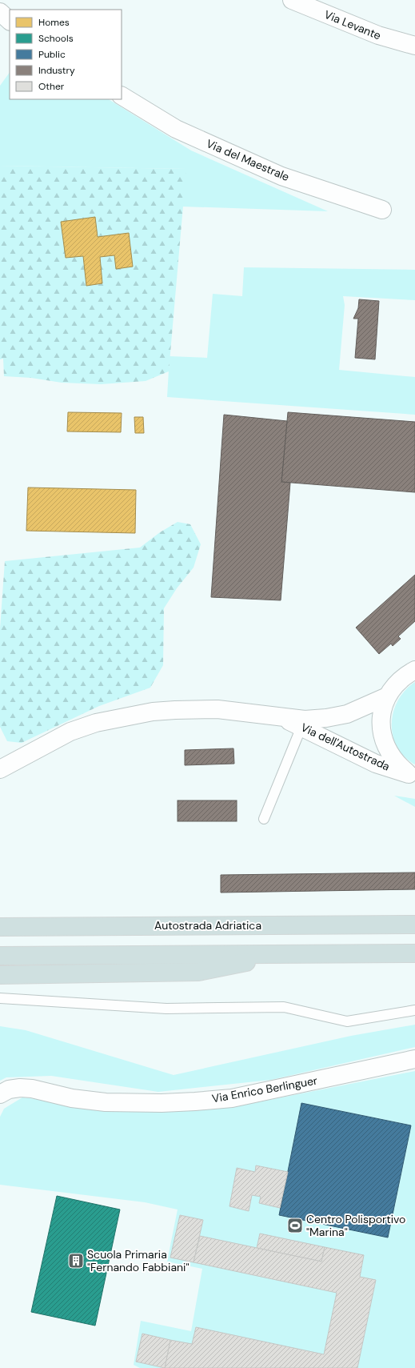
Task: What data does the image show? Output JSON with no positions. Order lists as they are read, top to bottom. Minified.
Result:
{"streets":{"highway":["Autostrada Adriatica"],"street":["Via Levante","Via del Maestrale","Via dell'Autostrada","Via Enrico Berlinguer"]},"places":{"sports":["Centro Polisportivo \"Marina\""],"building":["Scuola Primaria \"Fernando Fabbiani\""]},"legend":["Homes","Schools","Public","Industry","Other"]}
